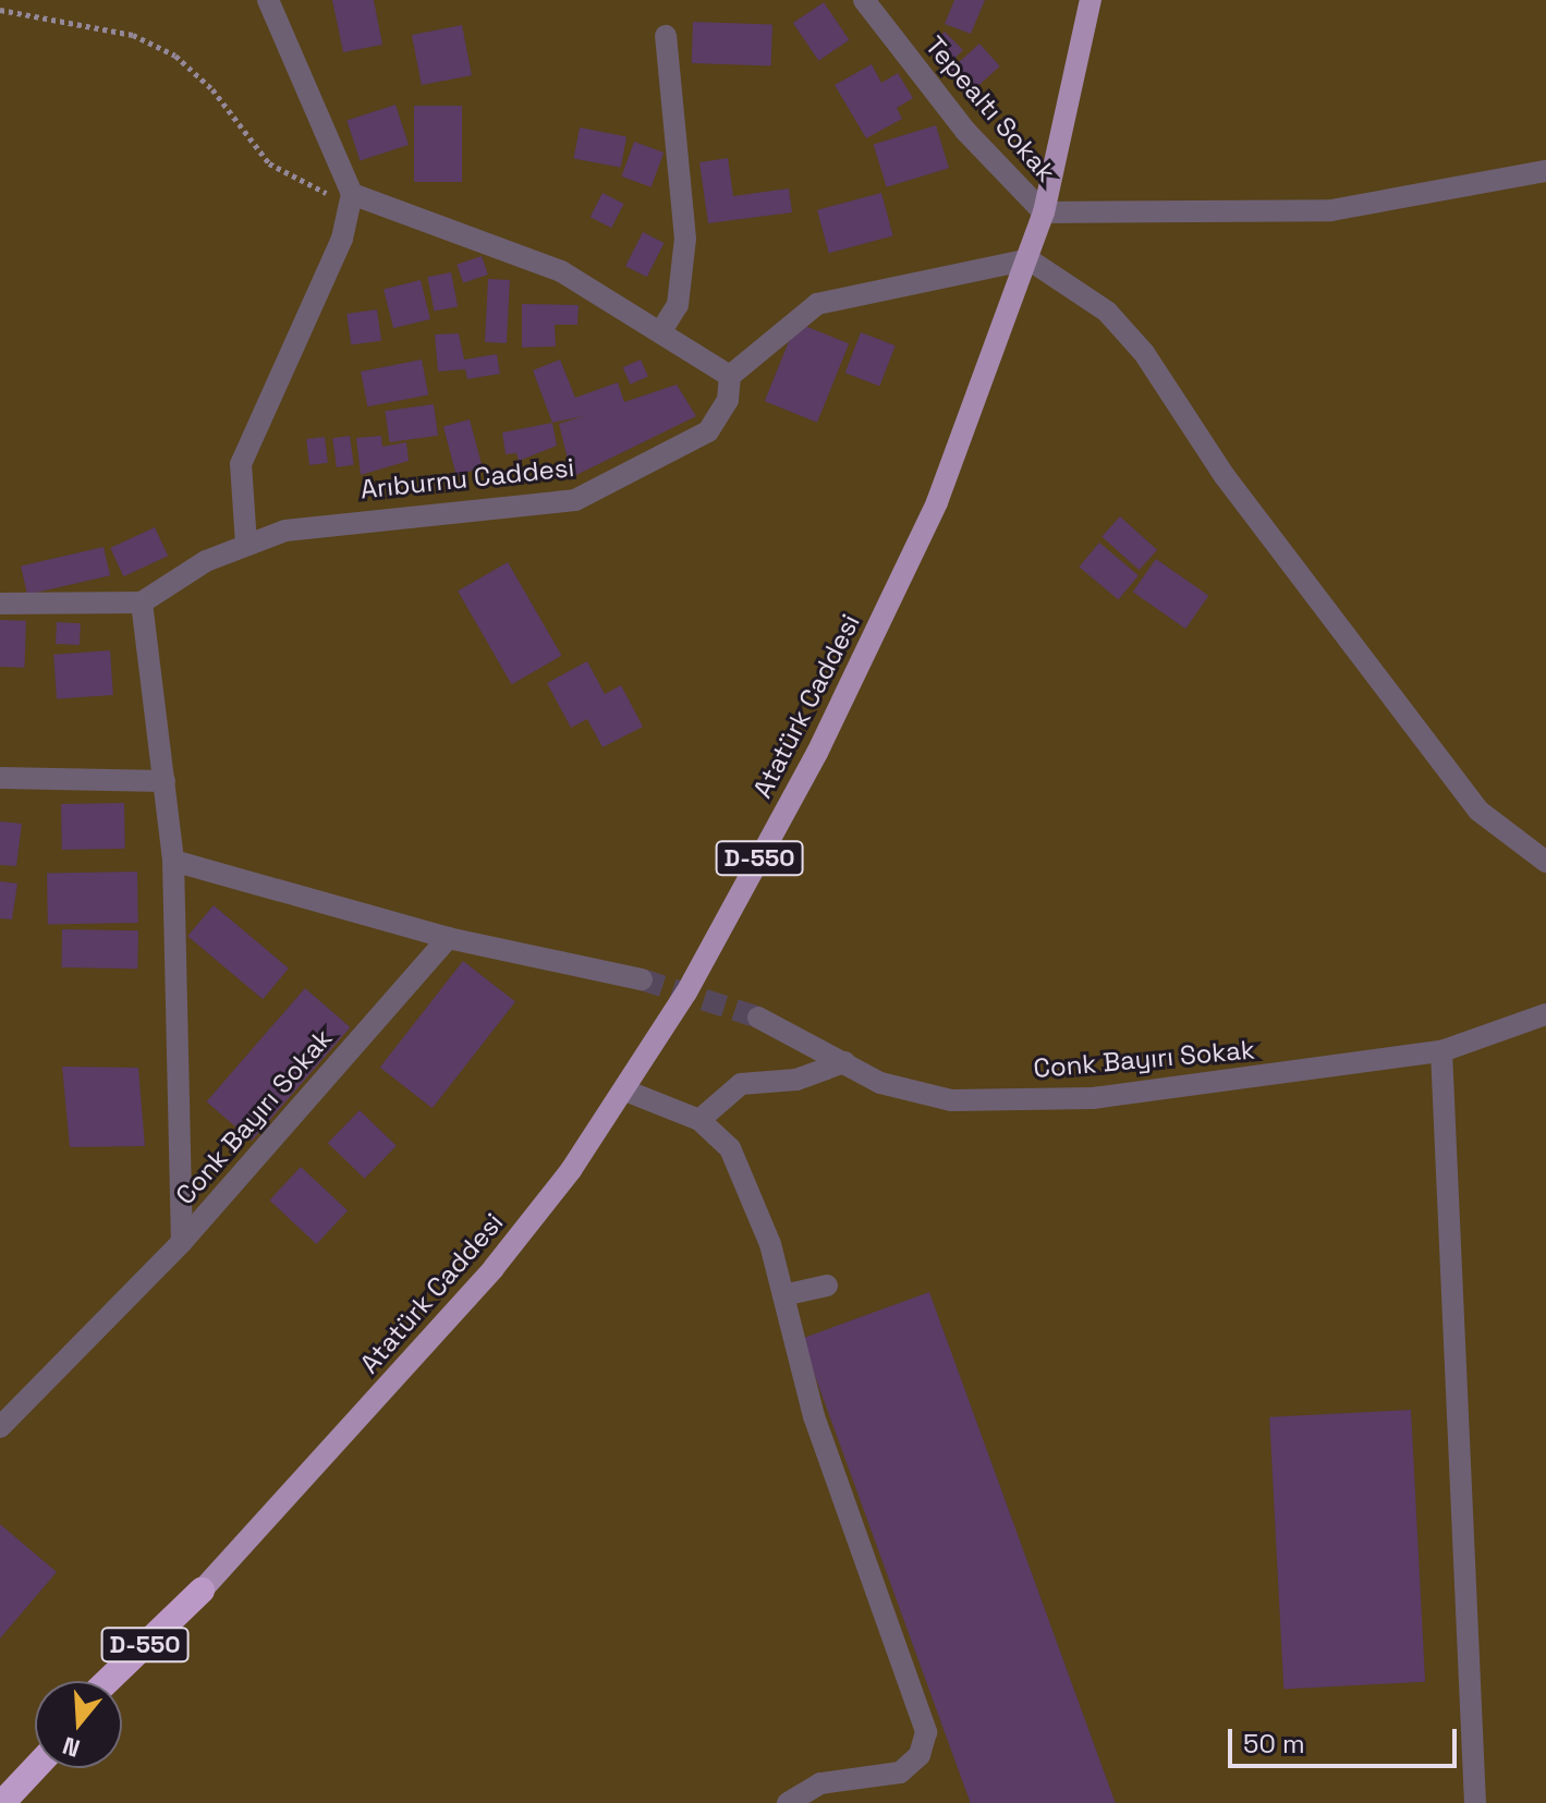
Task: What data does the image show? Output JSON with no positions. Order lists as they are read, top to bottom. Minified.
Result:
{"streets":{"highway":["D-550"],"main road":["Atatürk Caddesi"],"street":["Tepealtı Sokak","Arıburnu Caddesi","Conk Bayırı Sokak"]},"crossings":[["Tepealtı Sokak","Atatürk Caddesi"],["Arıburnu Caddesi","Conk Bayırı Sokak"],["Atatürk Caddesi","D-550"]],"scale_bar":"50 m","north":"bottom"}
